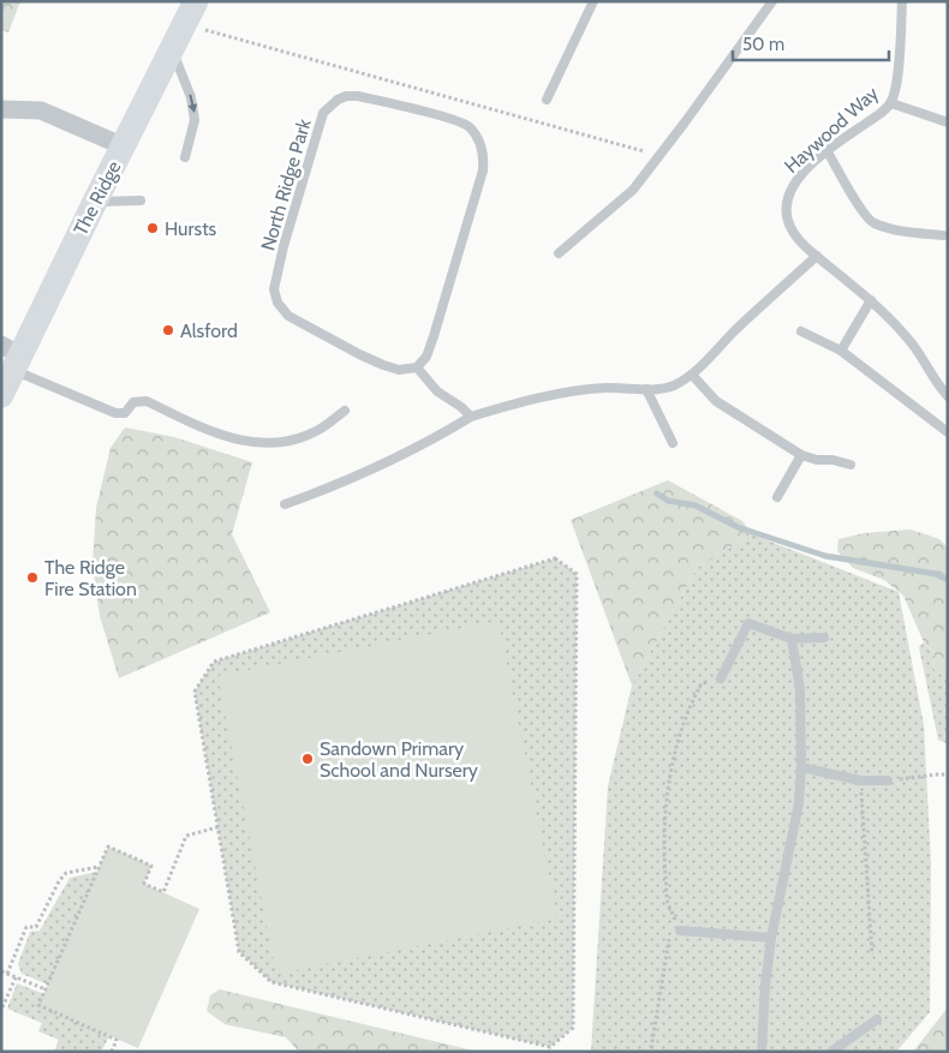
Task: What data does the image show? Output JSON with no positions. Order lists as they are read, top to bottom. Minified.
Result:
{"streets":{"main road":["The Ridge"],"lane":["Haywood Way","North Ridge Park"]},"places":["Hursts","Alsford","The Ridge Fire Station","Sandown Primary School and Nursery"],"scale_bar":"50 m"}
